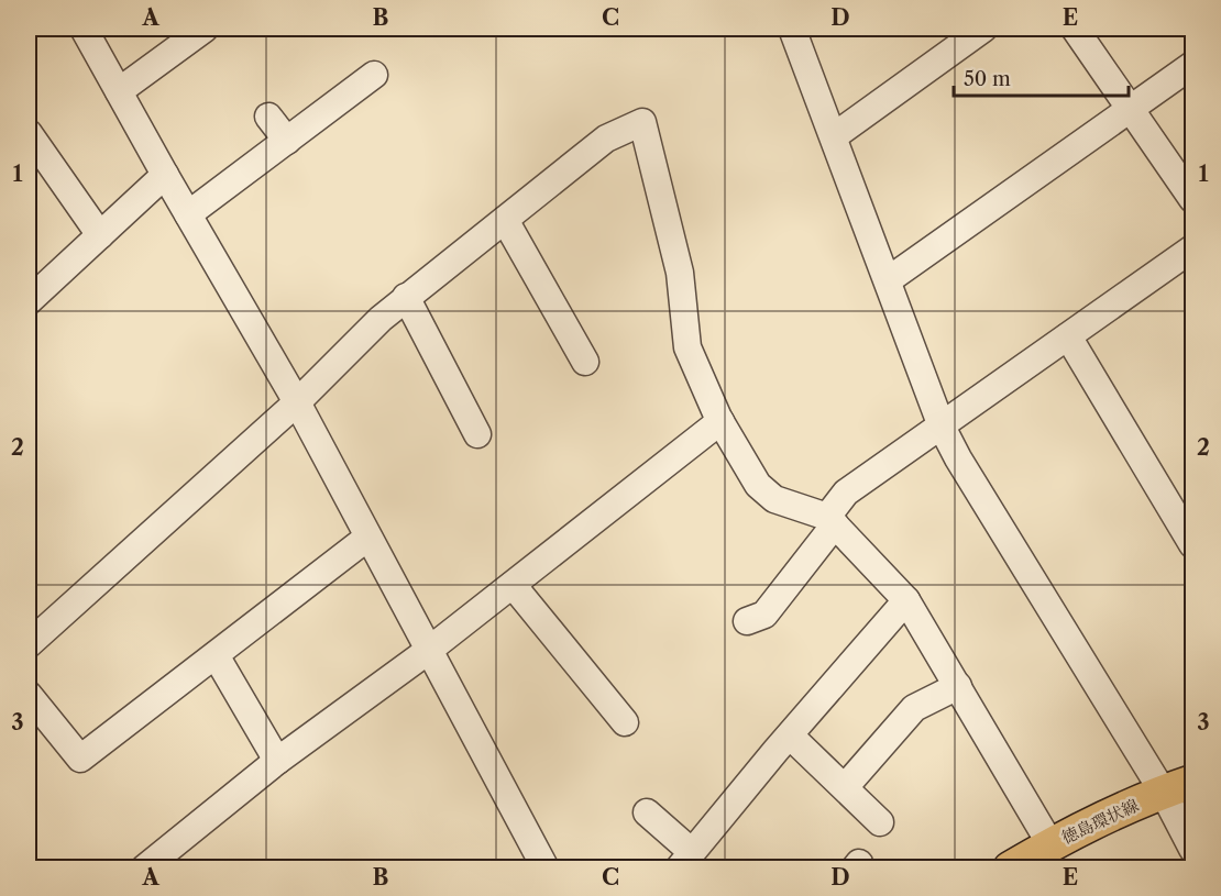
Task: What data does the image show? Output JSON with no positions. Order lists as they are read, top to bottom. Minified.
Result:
{"streets":{"main road":["徳島環状線"]},"scale_bar":"50 m","grid":{"columns":["A","B","C","D","E"],"rows":["1","2","3"]}}
